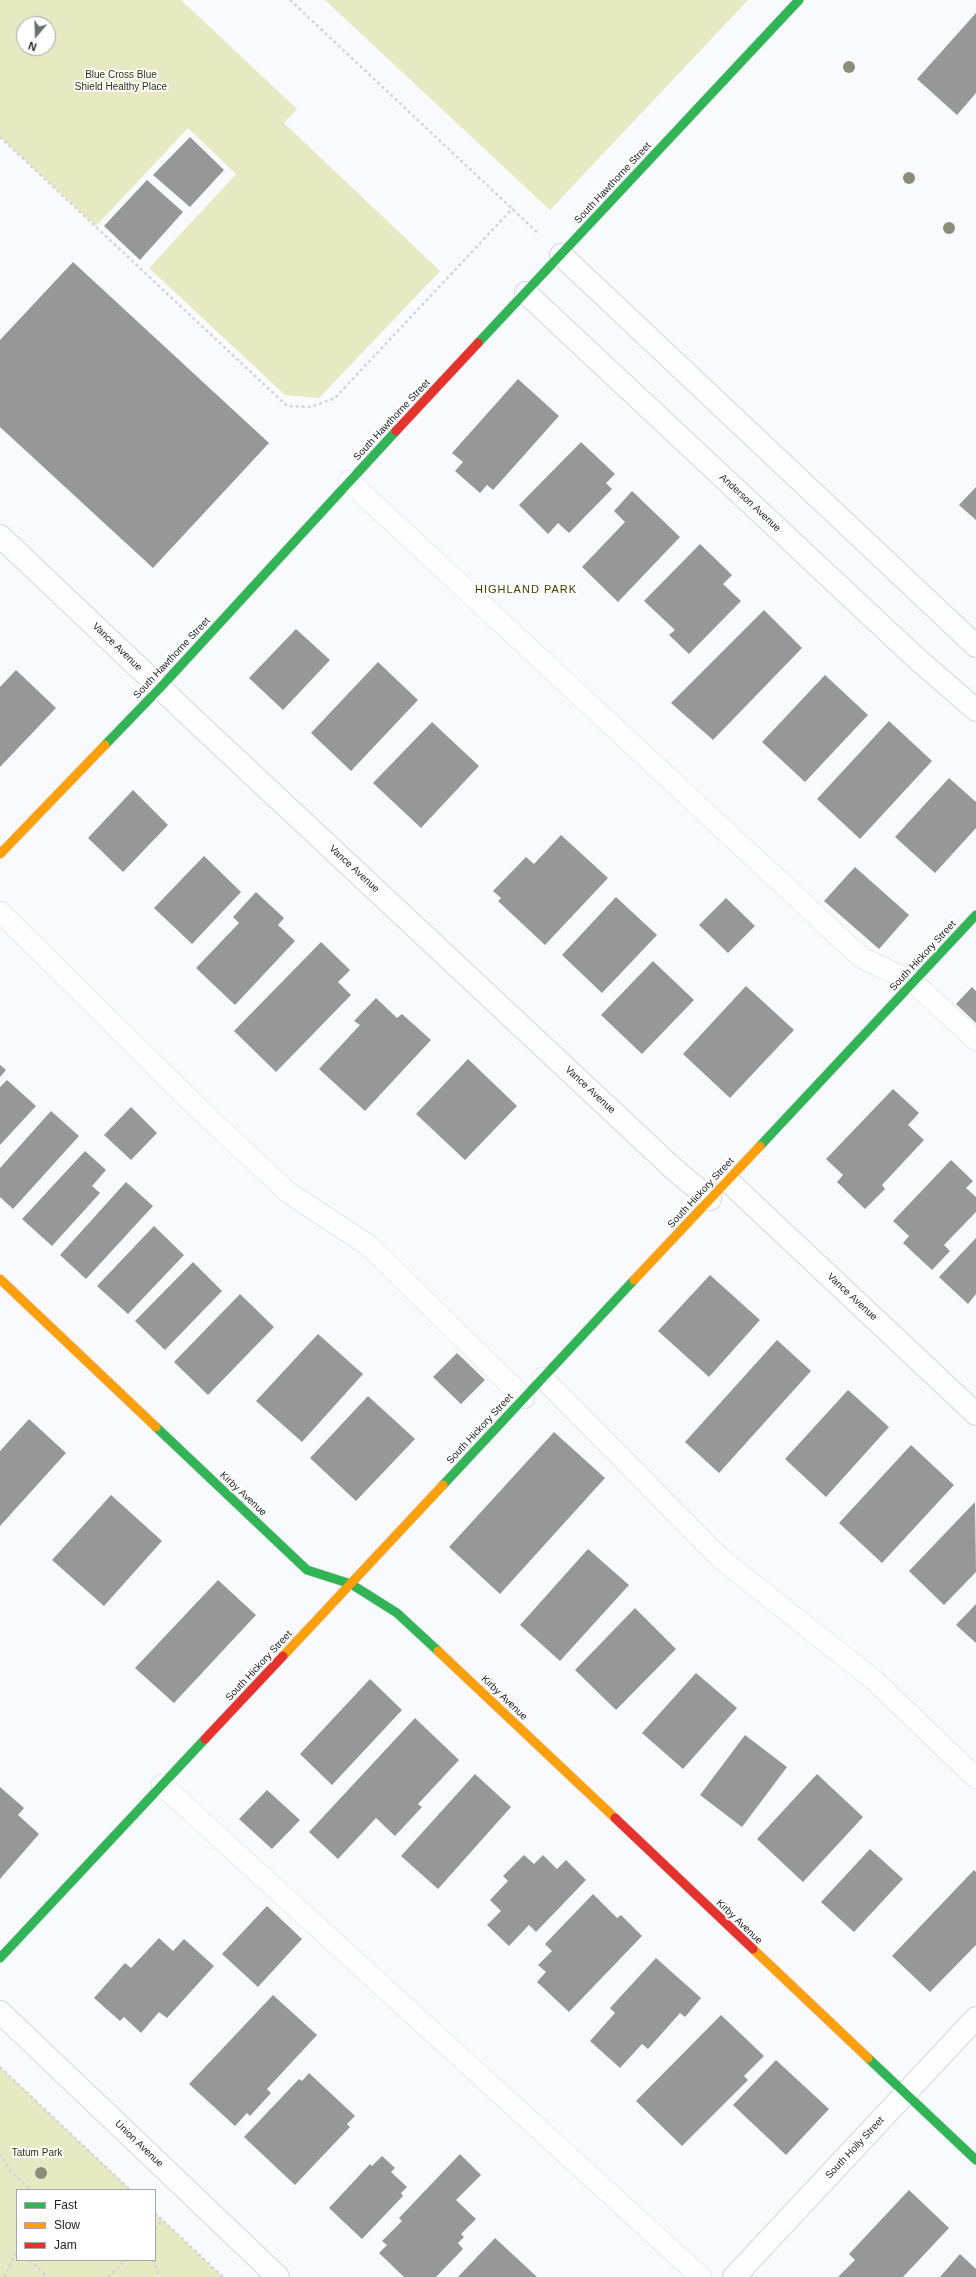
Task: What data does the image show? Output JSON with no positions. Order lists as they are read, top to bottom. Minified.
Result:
{"streets":{"street":["South Hawthorne Street","Anderson Avenue","Vance Avenue","South Hickory Street","Kirby Avenue","Union Avenue","South Holly Street"]},"crossings":[["South Hawthorne Street","Anderson Avenue"],["South Hawthorne Street","Vance Avenue"],["Vance Avenue","South Hickory Street"],["South Hickory Street","Kirby Avenue"],["Kirby Avenue","South Holly Street"]],"districts":["HIGHLAND PARK"],"parks":["Blue Cross Blue Shield Healthy Place","Tatum Park"],"legend":["Fast","Slow","Jam"],"north":"bottom"}
